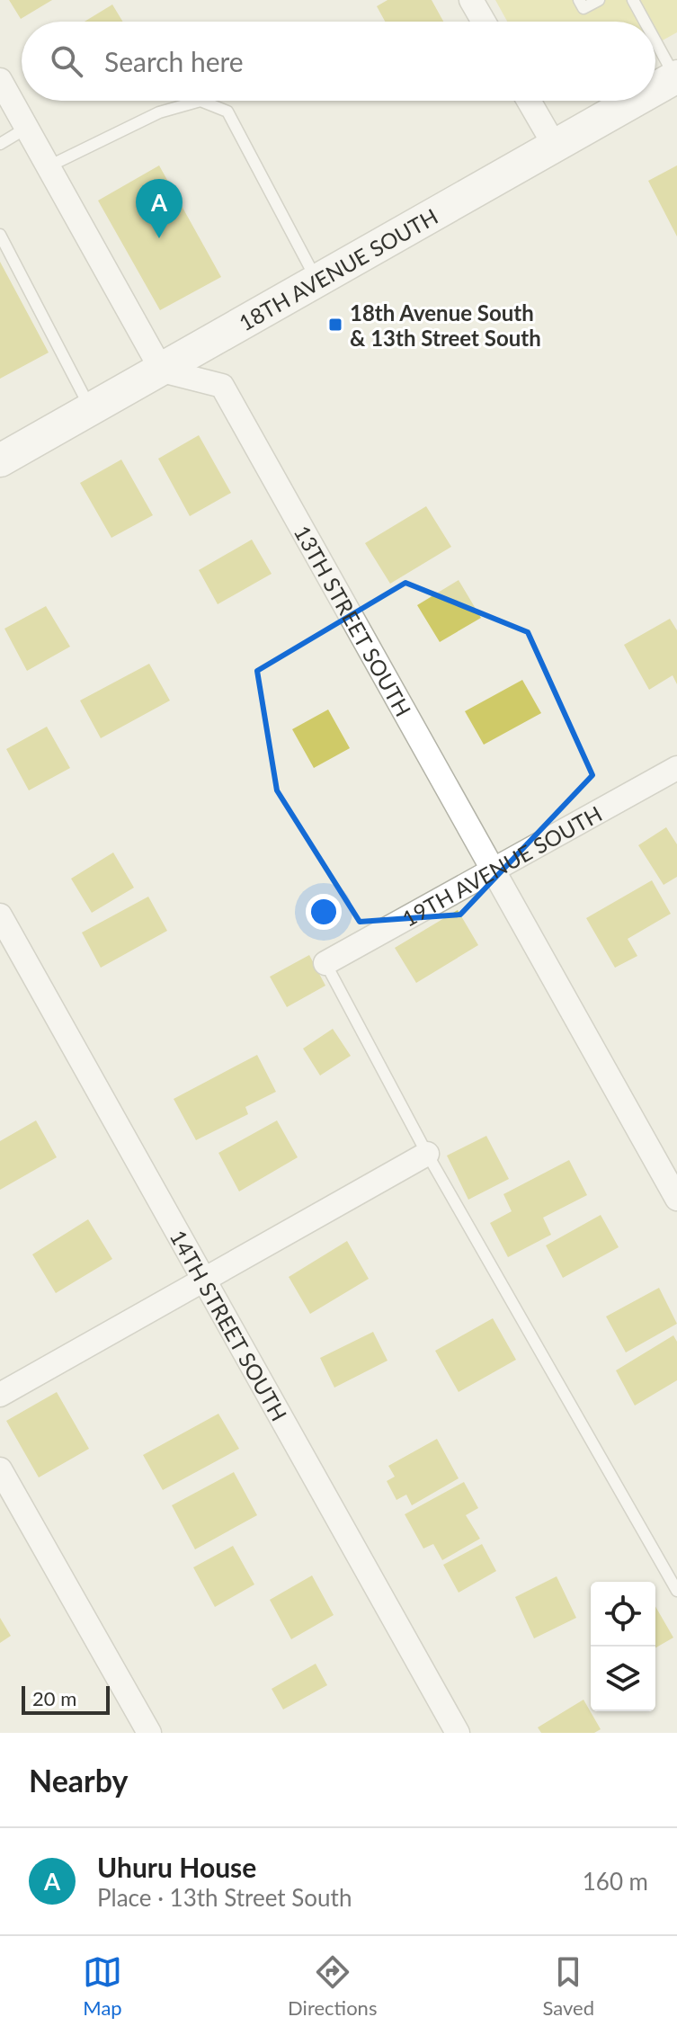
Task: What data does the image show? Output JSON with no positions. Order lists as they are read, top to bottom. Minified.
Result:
{"streets":{"street":["18TH AVENUE SOUTH","13TH STREET SOUTH","19TH AVENUE SOUTH","14TH STREET SOUTH"]},"crossings":[["18TH AVENUE SOUTH","13TH STREET SOUTH"],["13TH STREET SOUTH","19TH AVENUE SOUTH"]],"places":{"transit":["18th Avenue South & 13th Street South"]},"scale_bar":"20 m","page":{"search":"Search here","pins":"A","scale":"20 m","heading":"Nearby","list":[{"mark":"A","name":"Uhuru House","note":"Place · 13th Street South","value":"160 m"}],"nav":["Map","Directions","Saved"]}}
